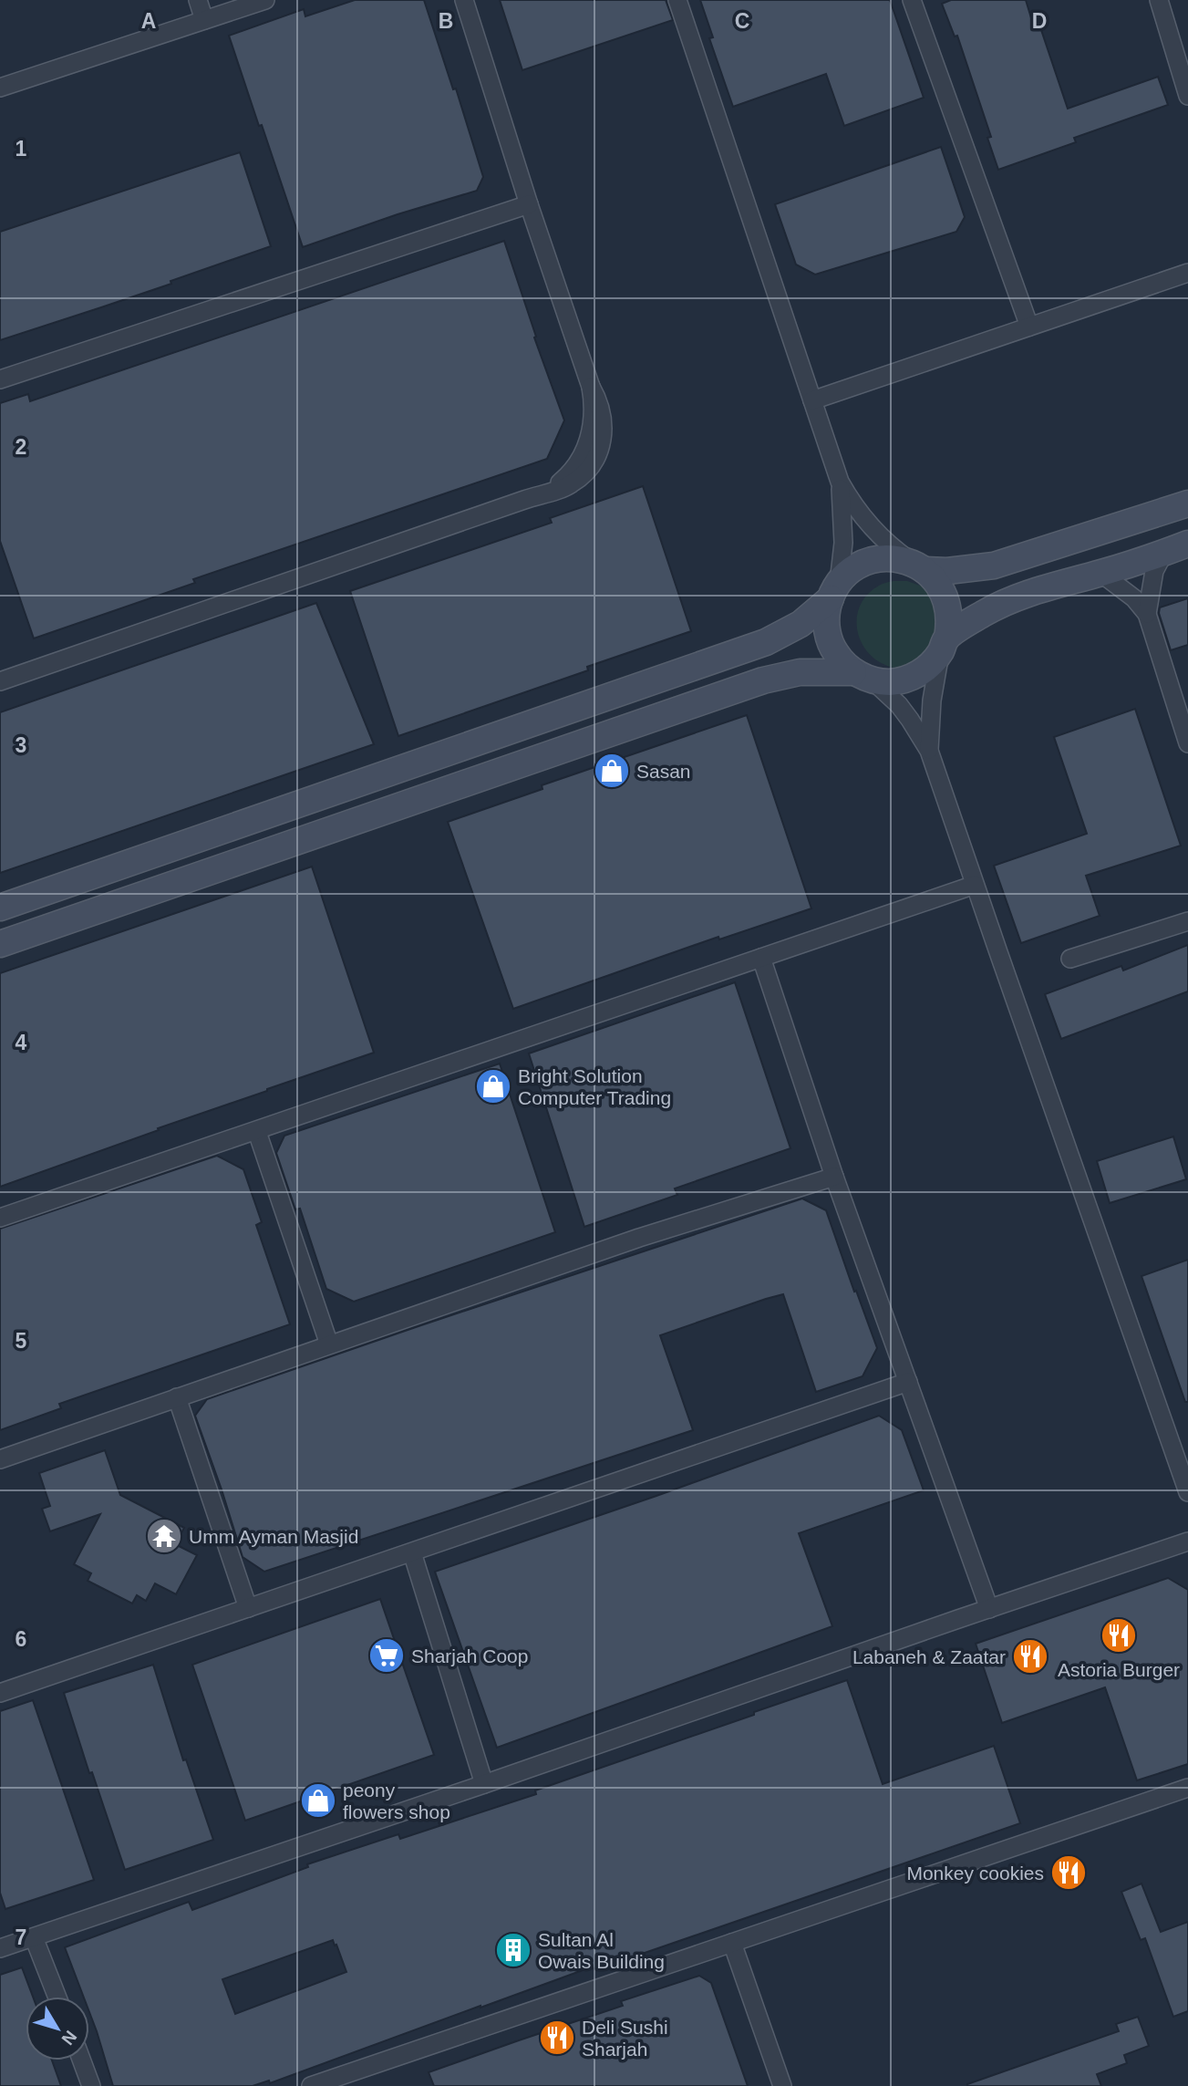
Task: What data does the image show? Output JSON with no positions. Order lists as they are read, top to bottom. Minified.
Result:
{"places":{"shop":["Sasan","Bright Solution Computer Trading","peony flowers shop"],"temple":["Umm Ayman Masjid"],"restaurant":["Astoria Burger","Labaneh & Zaatar","Monkey cookies","Deli Sushi Sharjah"],"supermarket":["Sharjah Coop"],"building":["Sultan Al Owais Building"]},"north":"bottom right","grid":{"columns":["A","B","C","D"],"rows":["1","2","3","4","5","6","7"]}}
